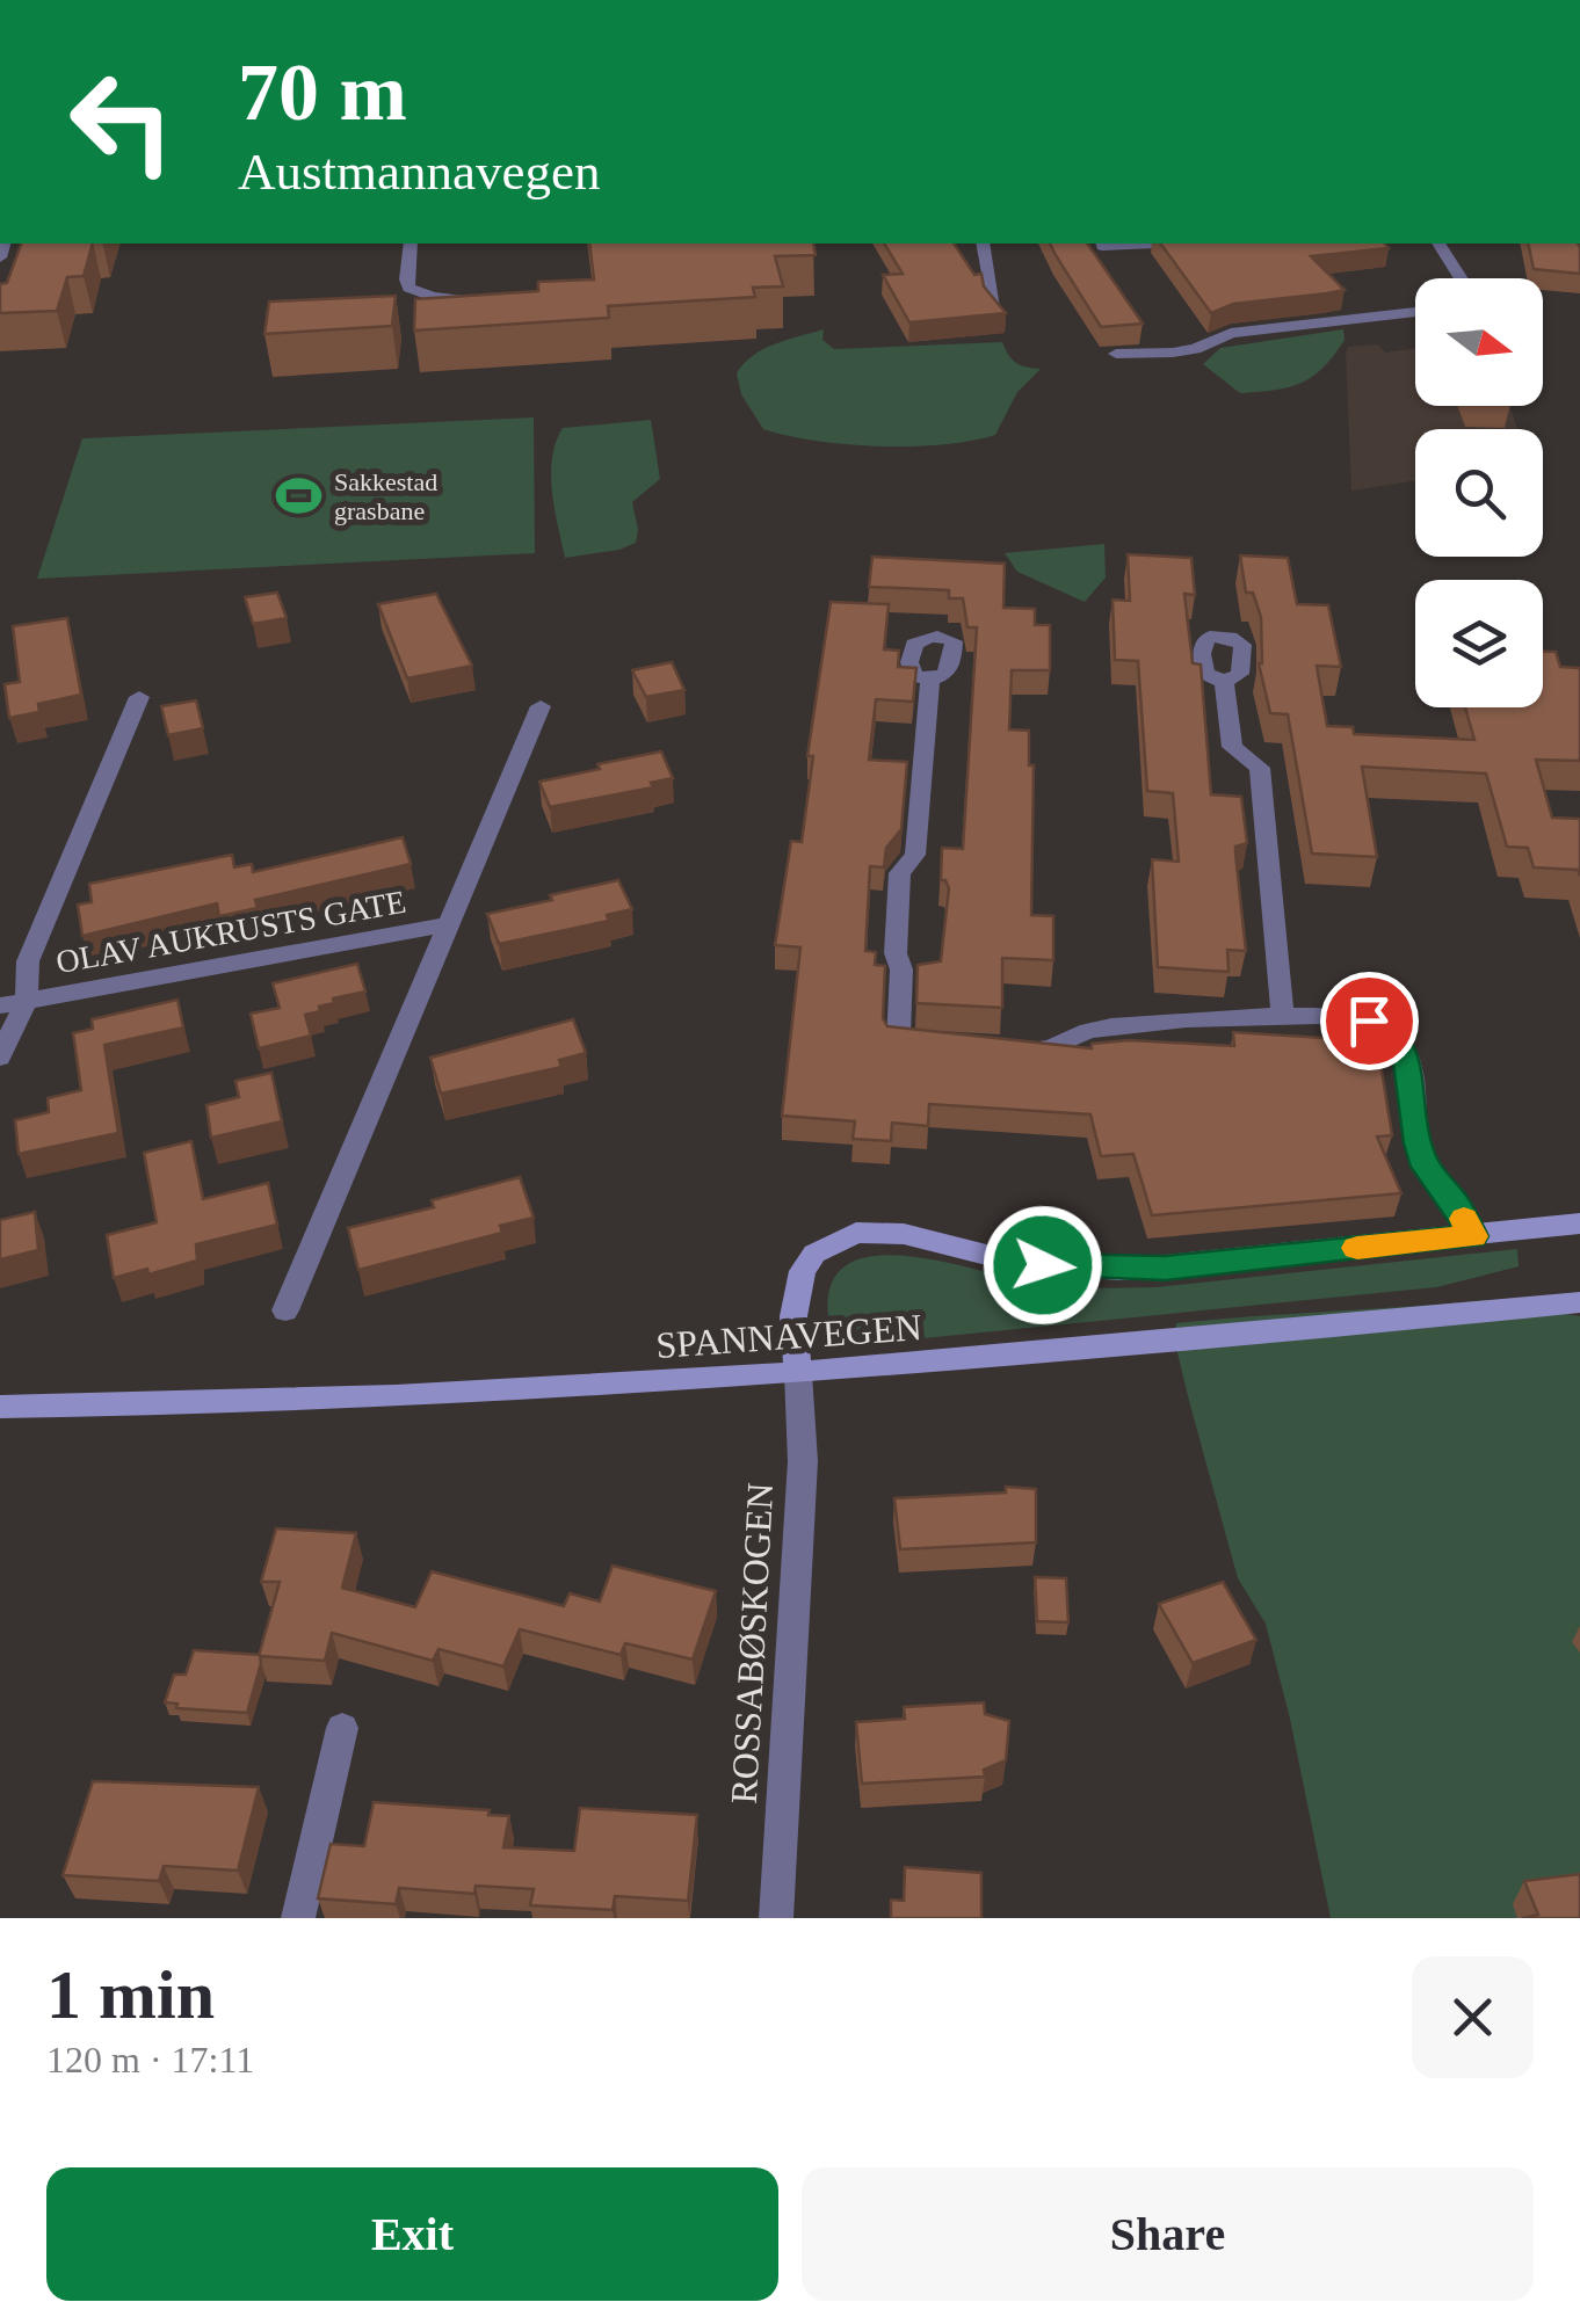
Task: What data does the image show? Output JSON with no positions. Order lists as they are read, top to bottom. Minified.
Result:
{"streets":{"main road":["SPANNAVEGEN"],"street":["OLAV AUKRUSTS GATE","ROSSABØSKOGEN"]},"crossings":[["SPANNAVEGEN","ROSSABØSKOGEN"]],"places":{"sports":["Sakkestad grasbane"]},"north":"right","page":{"turn":["70 m","Austmannavegen"],"heading":["1 min","120 m · 17:11"],"buttons":["Exit","Share"]}}
